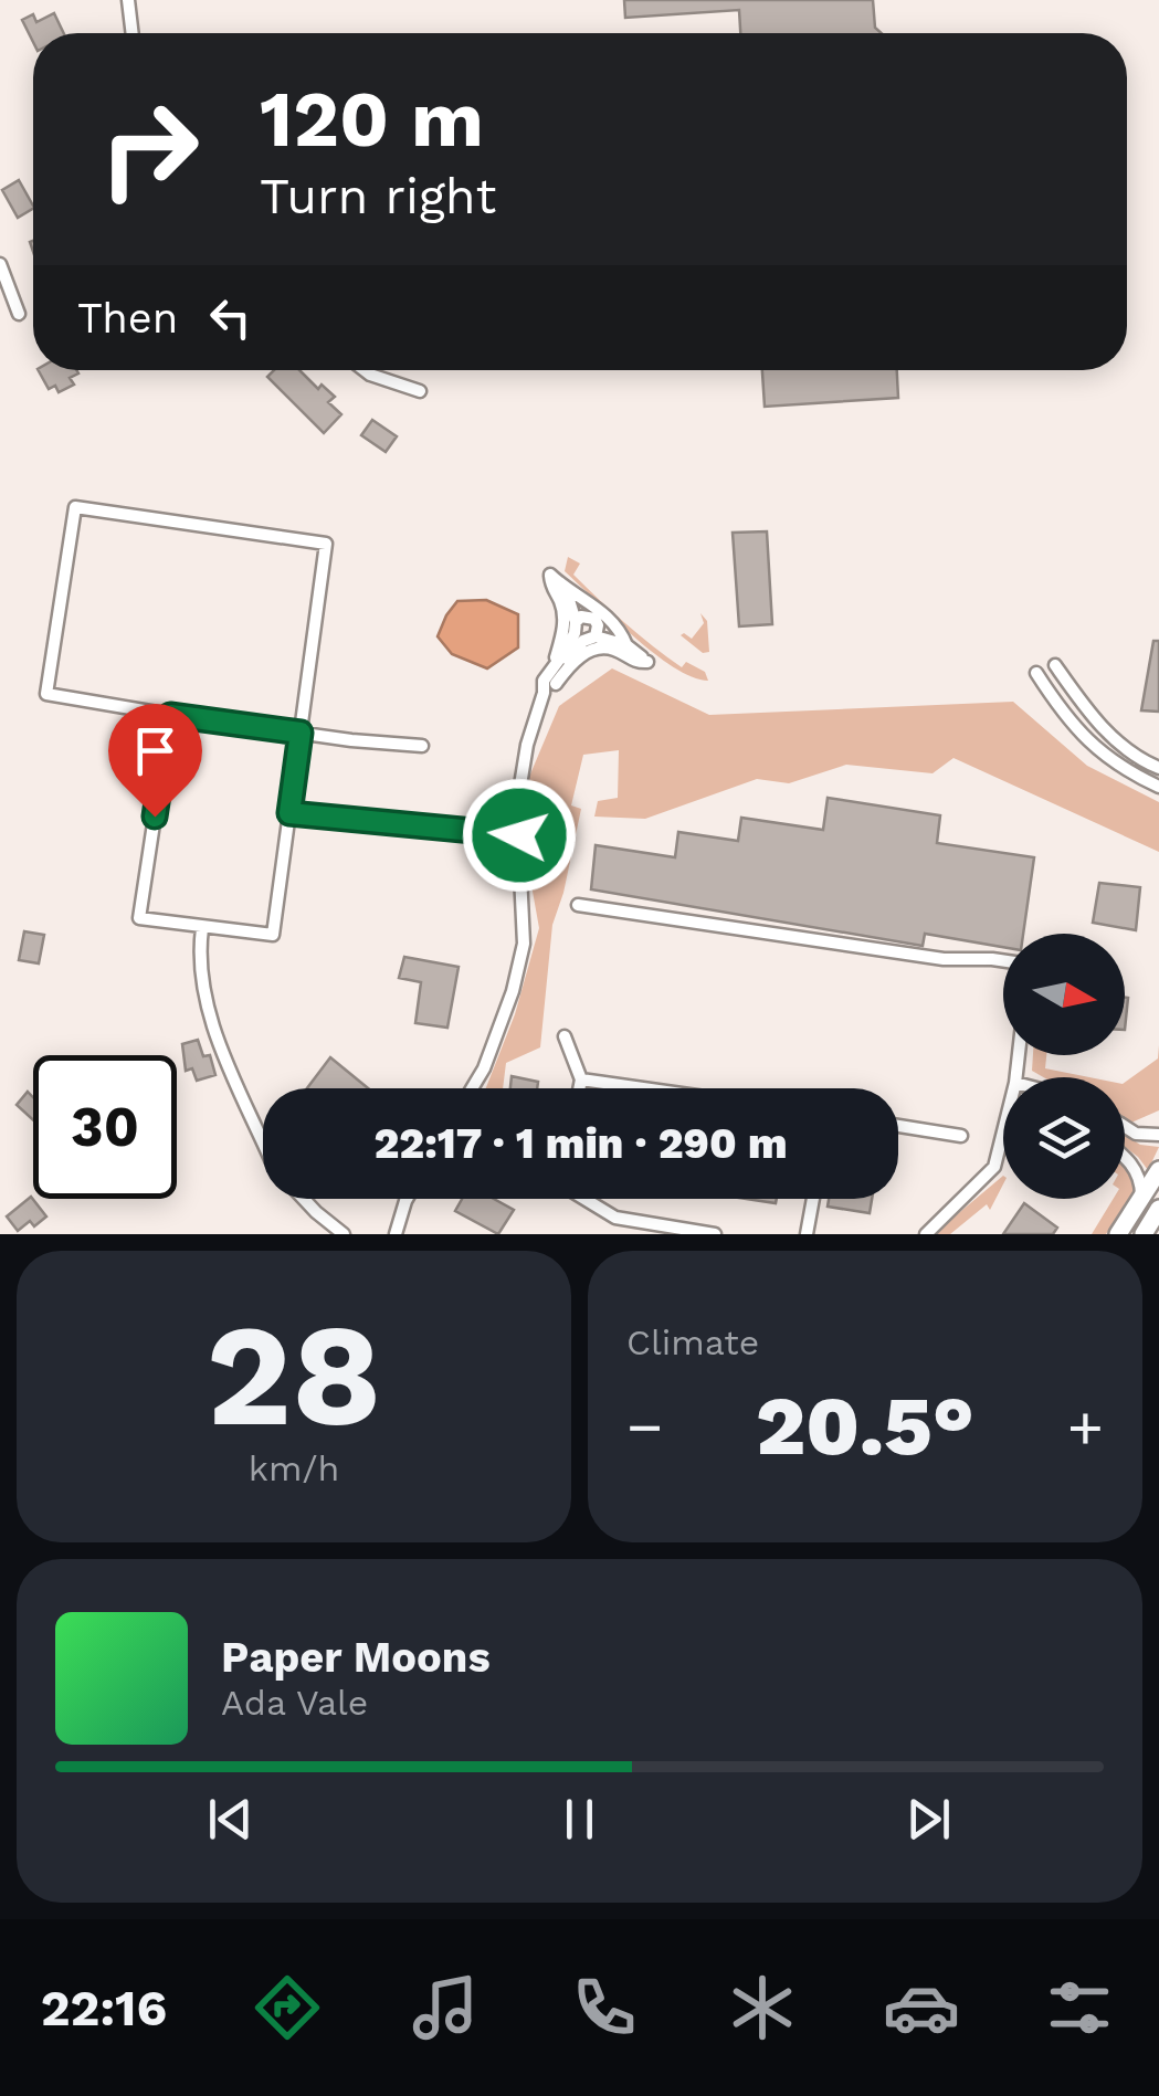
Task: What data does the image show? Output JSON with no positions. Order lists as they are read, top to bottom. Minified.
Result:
{"north":"right","page":{"turn":["120 m","Turn right"],"then":"Then","limit":"30","trip":"22:17 · 1 min · 290 m","tile":[["28","km/h"],"Climate"],"heat":["−","20.5°","+"],"song":["Paper Moons","Ada Vale"],"tabs":"22:16"}}
